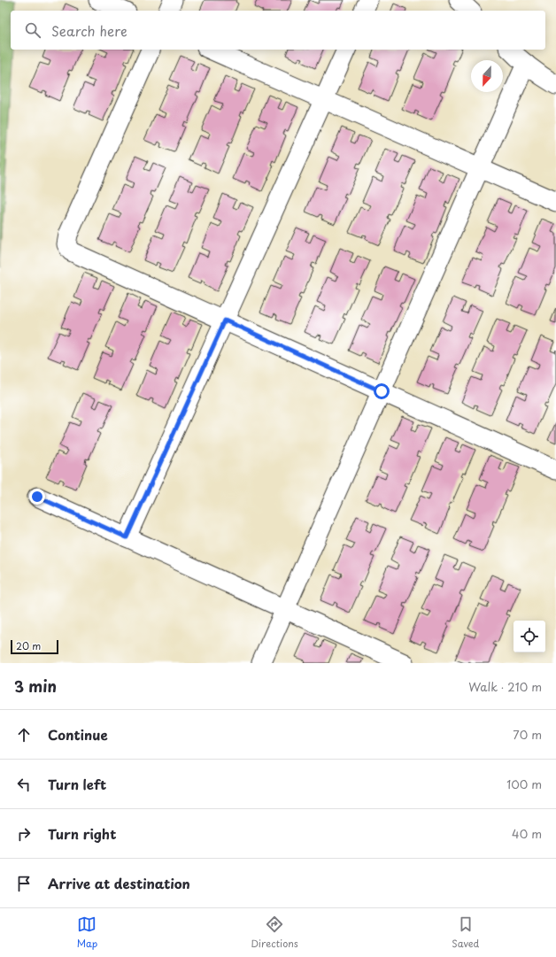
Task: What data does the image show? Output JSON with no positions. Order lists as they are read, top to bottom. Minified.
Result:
{"scale_bar":"20 m","north":"bottom","page":{"search":"Search here","scale":"20 m","heading":["3 min","Walk · 210 m"],"list":[["Continue","70 m"],["Turn left","100 m"],["Turn right","40 m"],"Arrive at destination"],"nav":["Map","Directions","Saved"]}}
